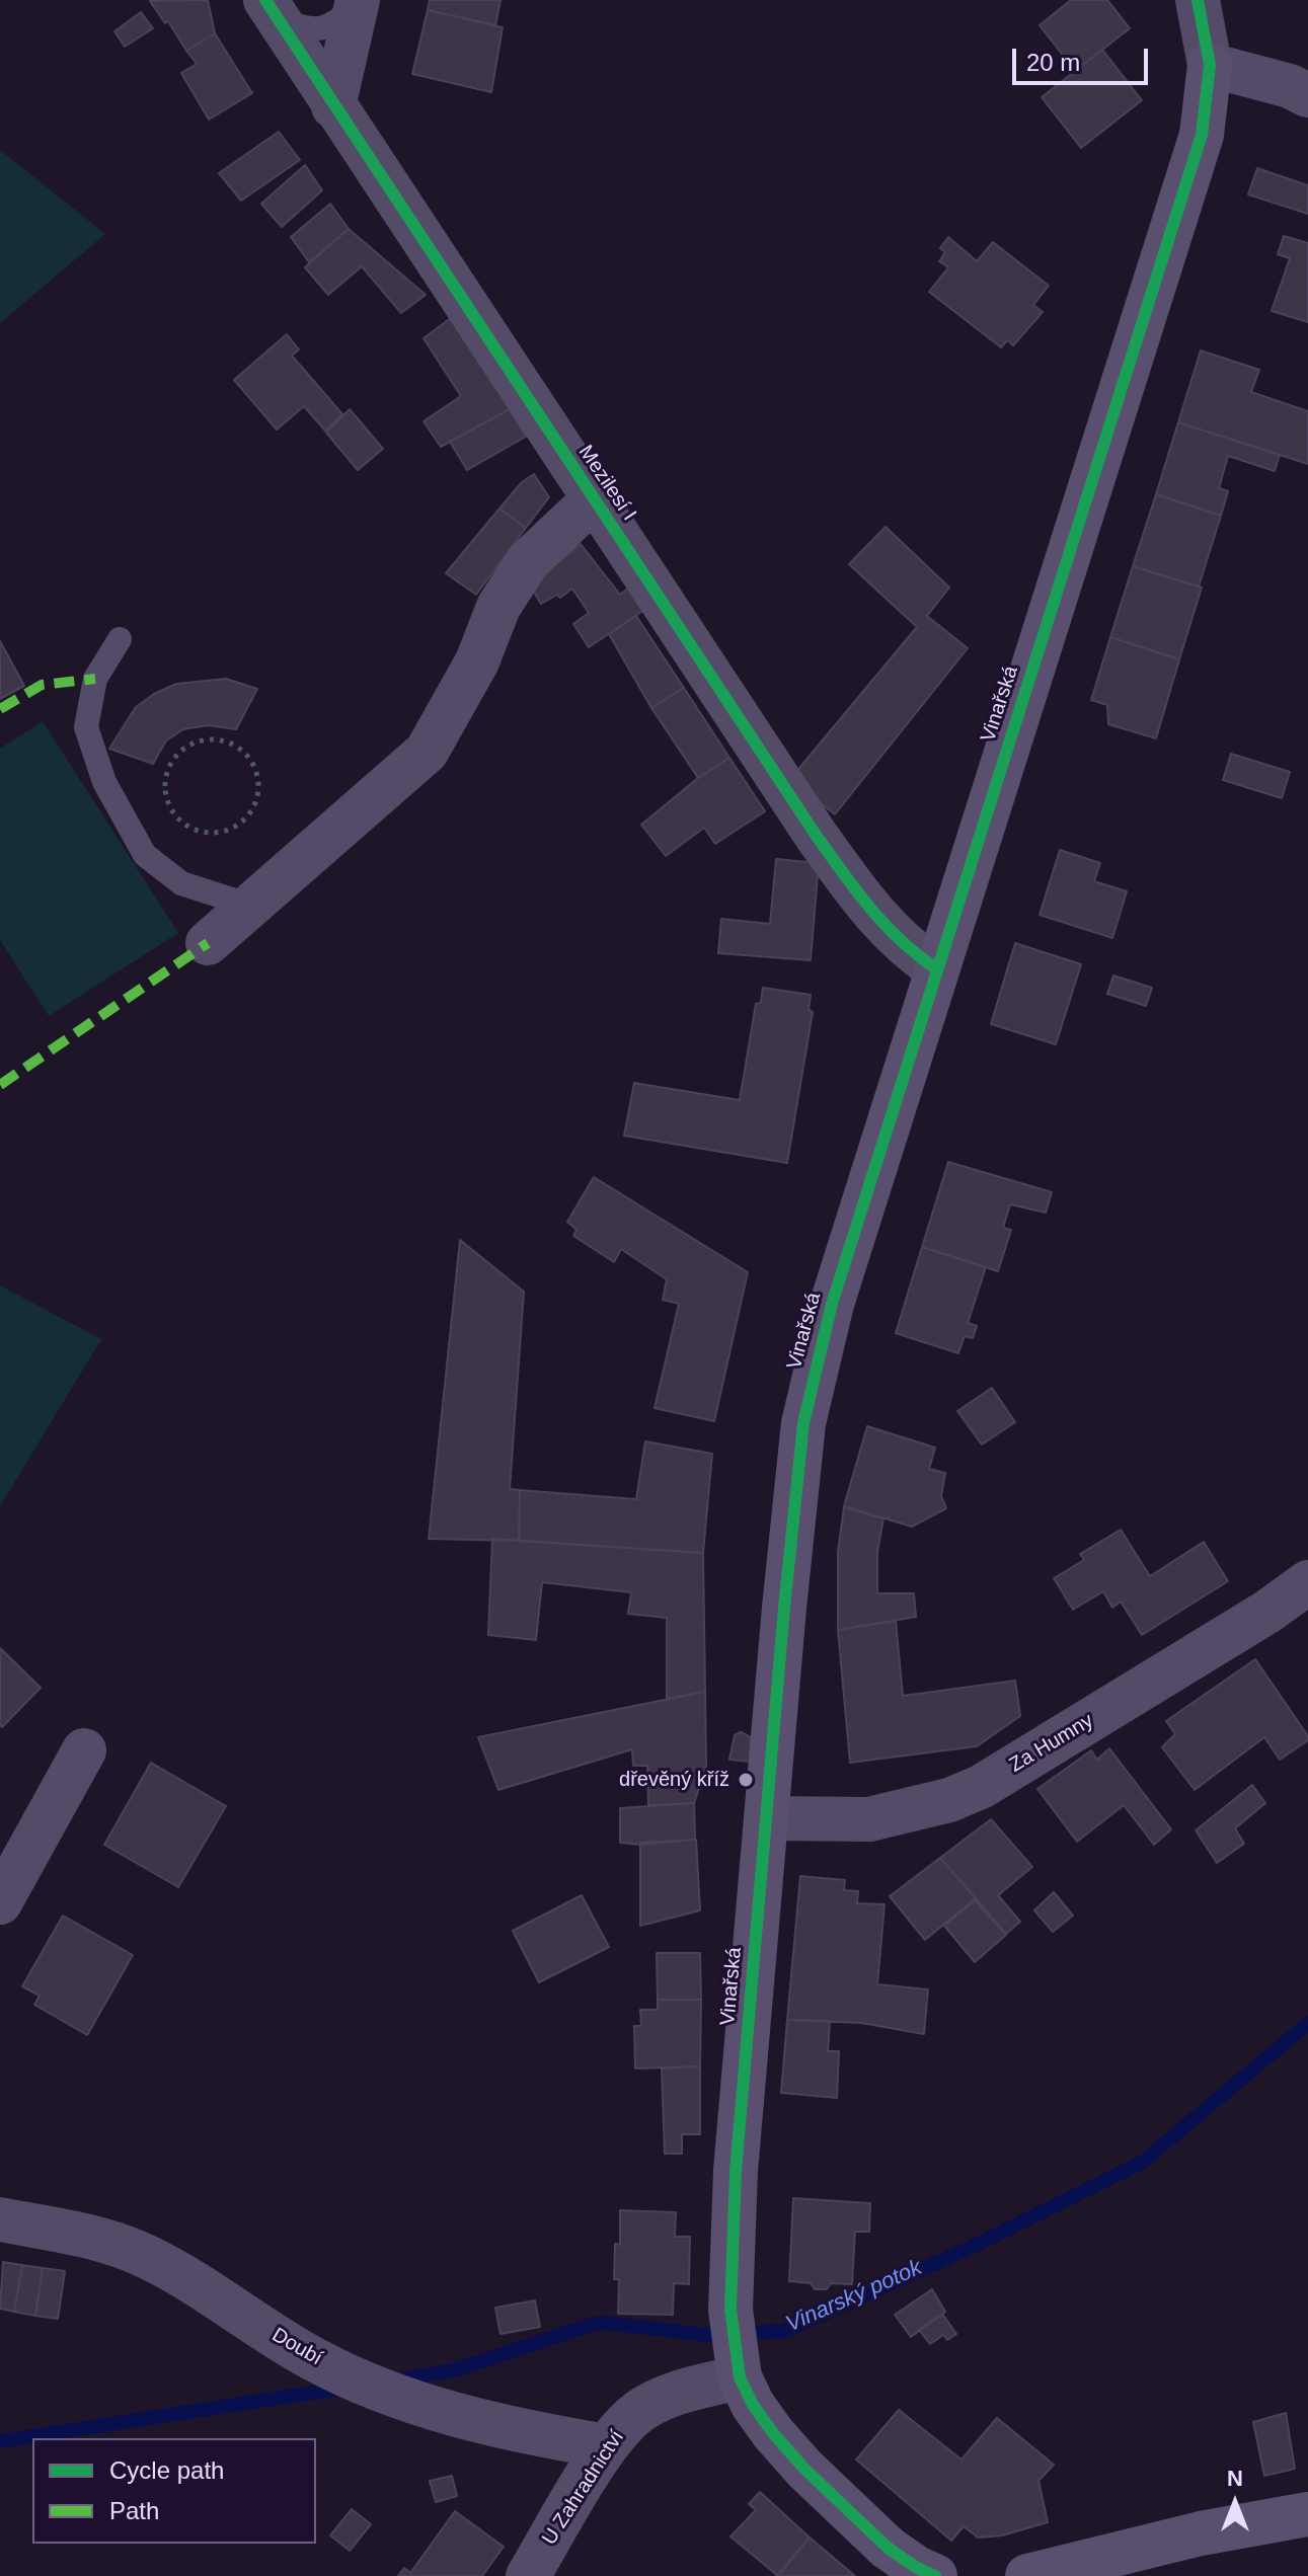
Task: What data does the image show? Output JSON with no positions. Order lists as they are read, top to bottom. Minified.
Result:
{"streets":{"street":["Mezilesí I","Vinařská","Za Humny","Doubí","U Zahradnictví"]},"crossings":[["Mezilesí I","Vinařská"],["Vinařská","Za Humny"],["Vinařská","U Zahradnictví"],["Doubí","U Zahradnictví"]],"water":["Vinarský potok"],"places":["dřevěný kříž"],"legend":["Cycle path","Path"],"scale_bar":"20 m","north":"top"}
